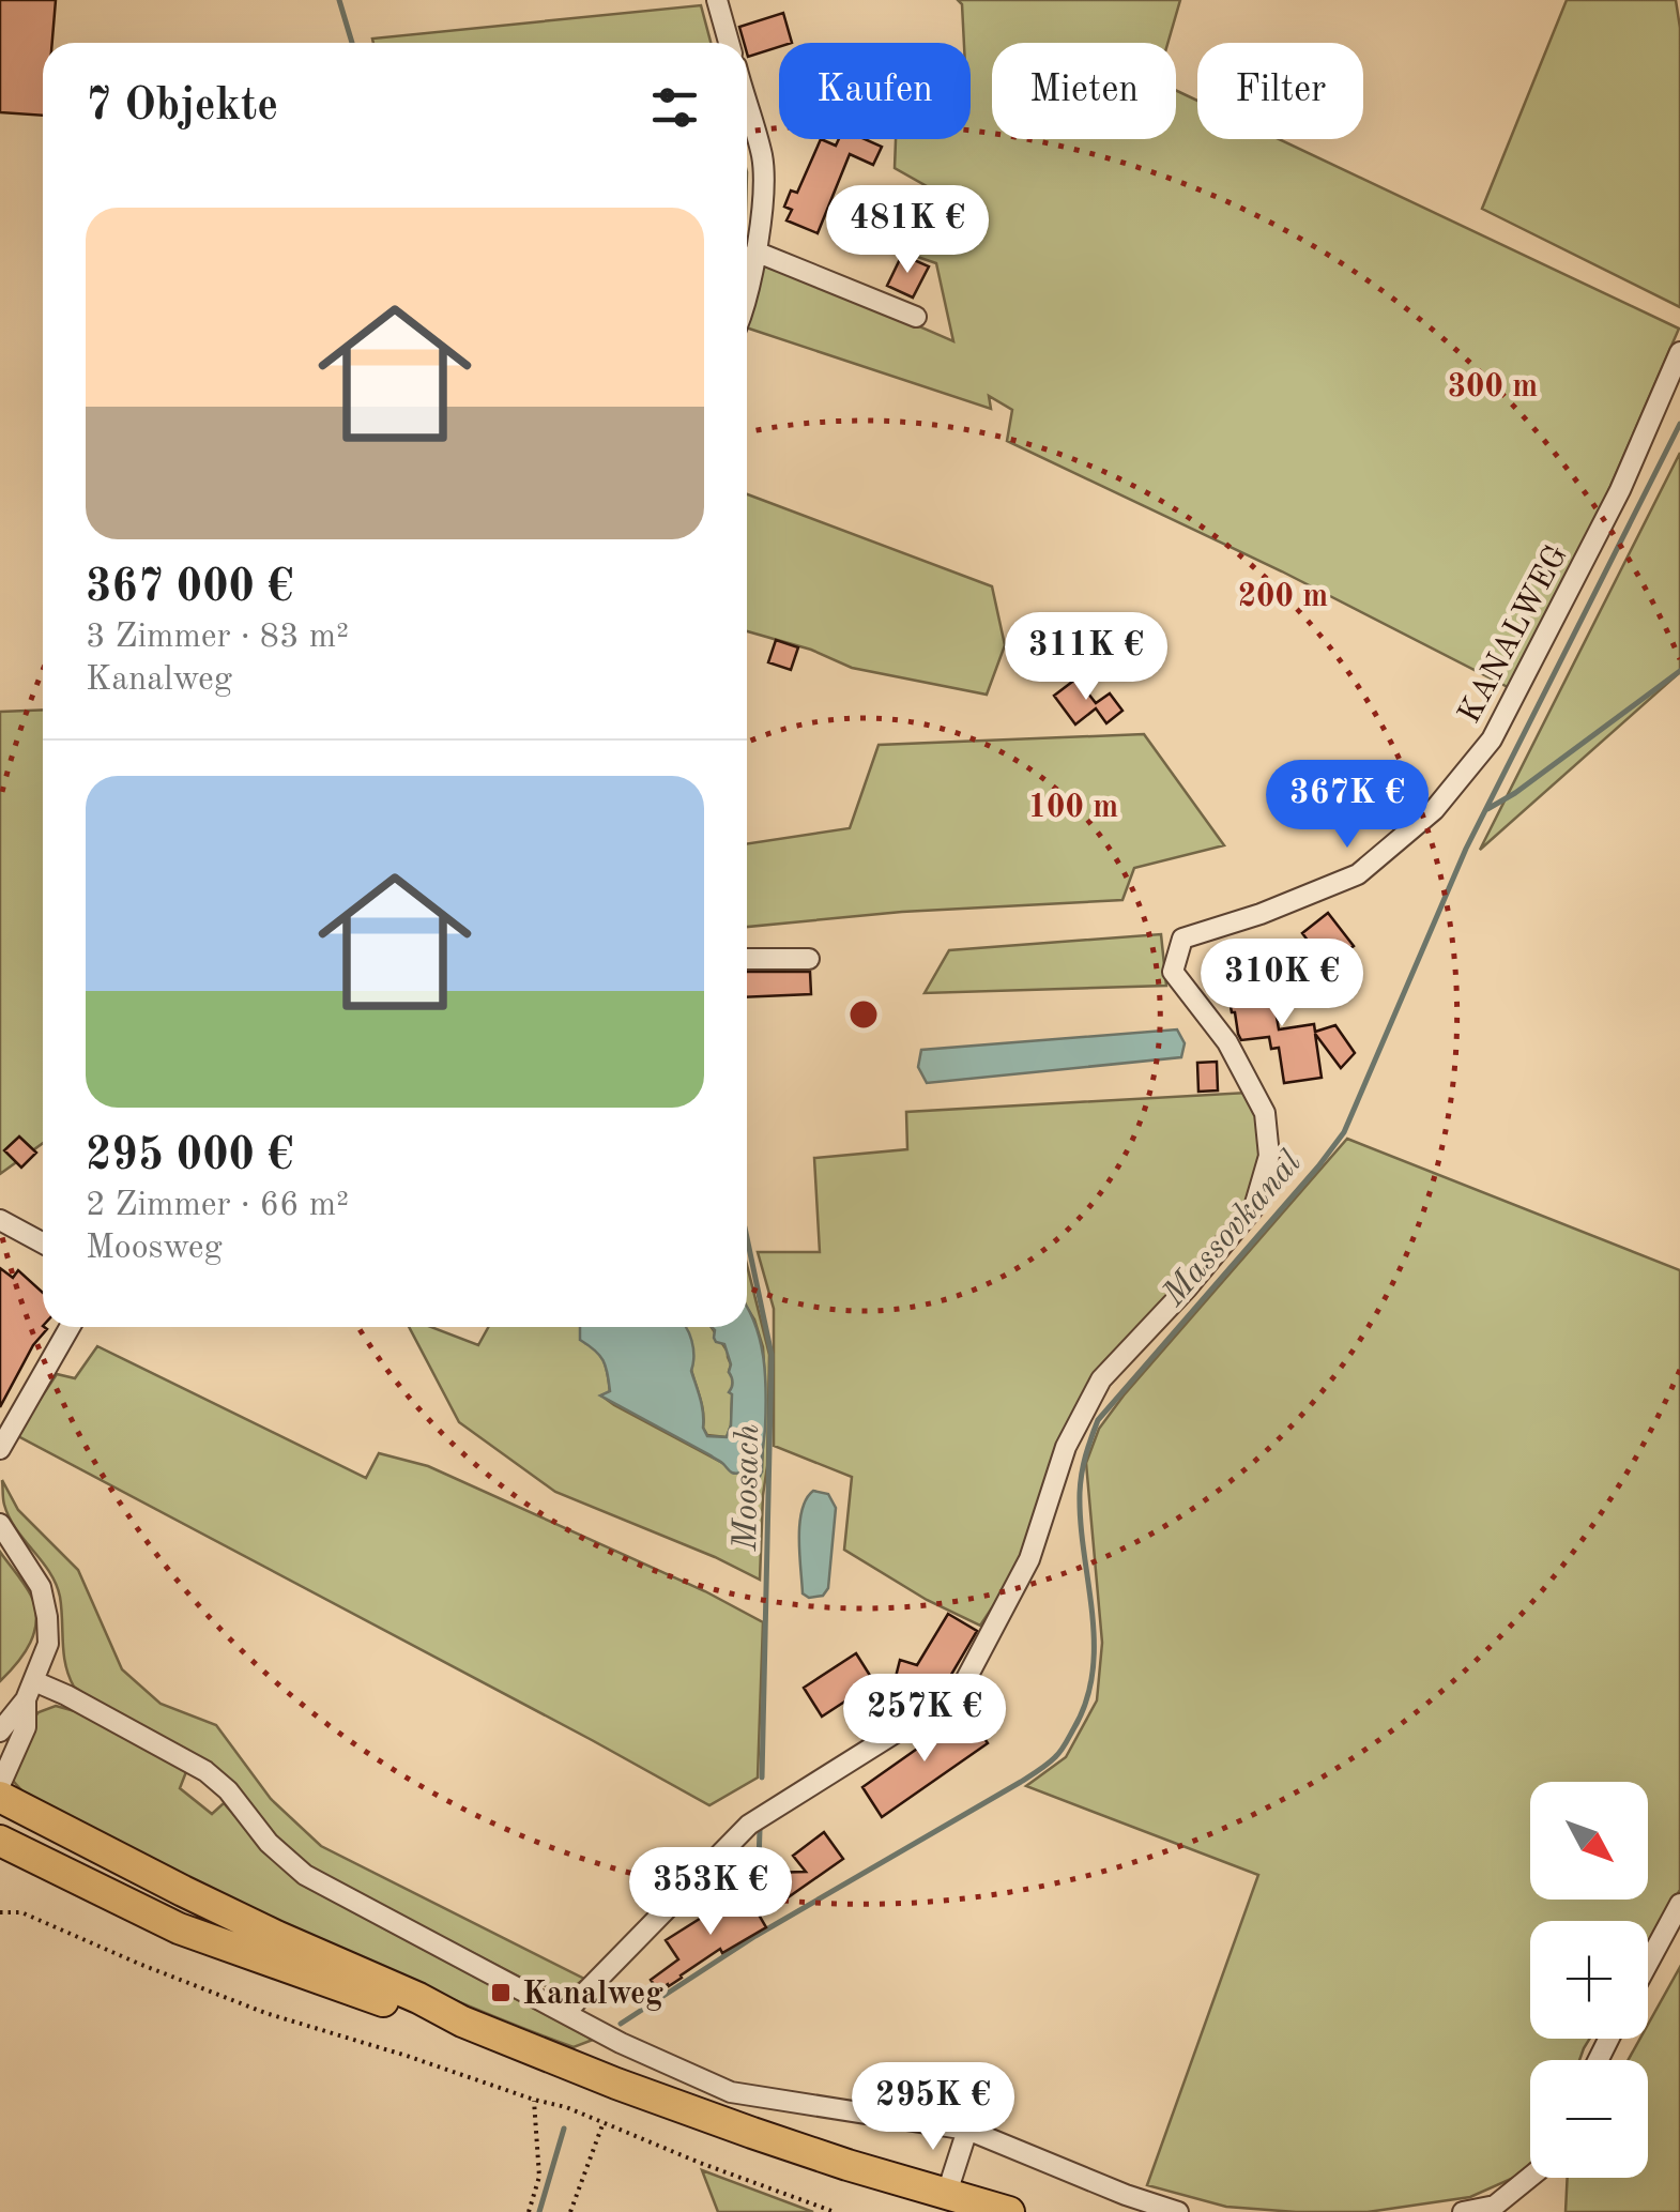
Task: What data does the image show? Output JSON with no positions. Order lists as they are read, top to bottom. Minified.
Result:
{"streets":{"street":["KANALWEG"]},"water":["Massovkanal","Moosach"],"places":{"transit":["Kanalweg"]},"north":"bottom right","page":{"chip":["Kaufen","Mieten","Filter"],"heading":"7 Objekte","list":[{"name":"367 000 €","note":"3 Zimmer · 83 m² · Kanalweg"},{"name":"295 000 €","note":"2 Zimmer · 66 m² · Moosweg"}],"price":["481K €","311K €","367K €","310K €","257K €","353K €","295K €"],"map_buttons":["+","−"]},"rings":["300 m","200 m","100 m"]}
